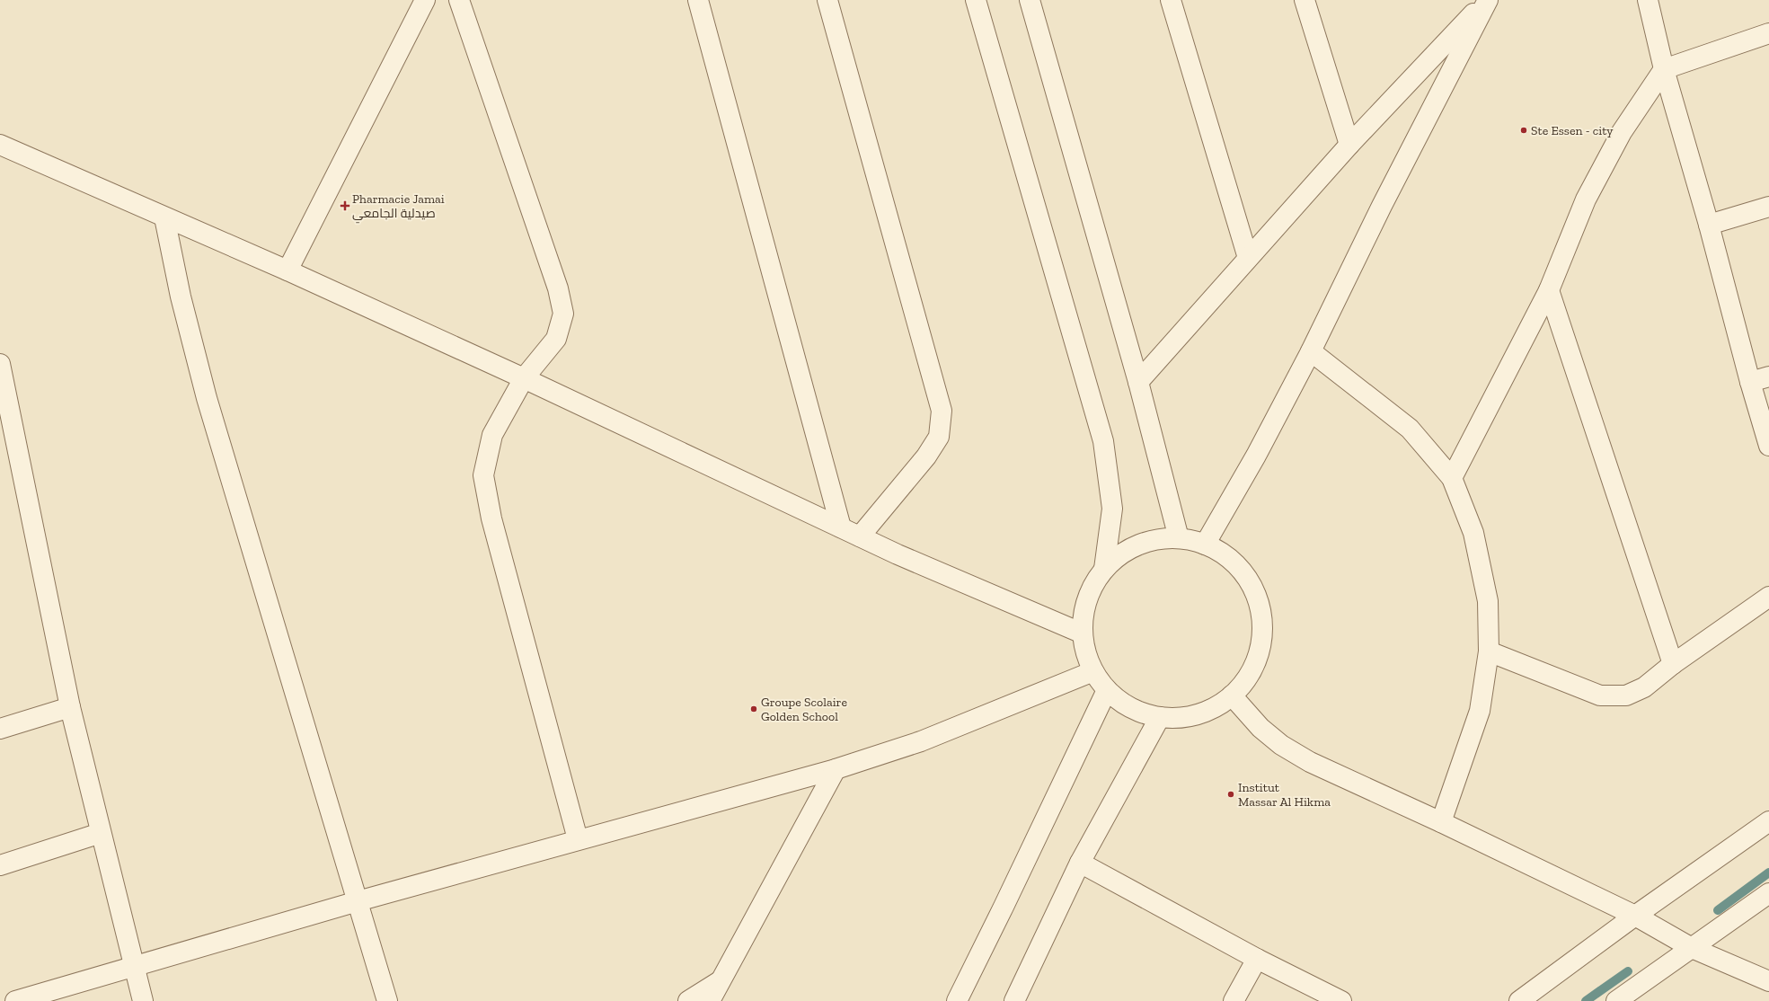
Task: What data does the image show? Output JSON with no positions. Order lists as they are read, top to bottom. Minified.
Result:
{"places":{"other":["Ste Essen - city","Groupe Scolaire Golden School","Institut Massar Al Hikma"],"health":["Pharmacie Jamai صيدلية الجامعي"]}}
